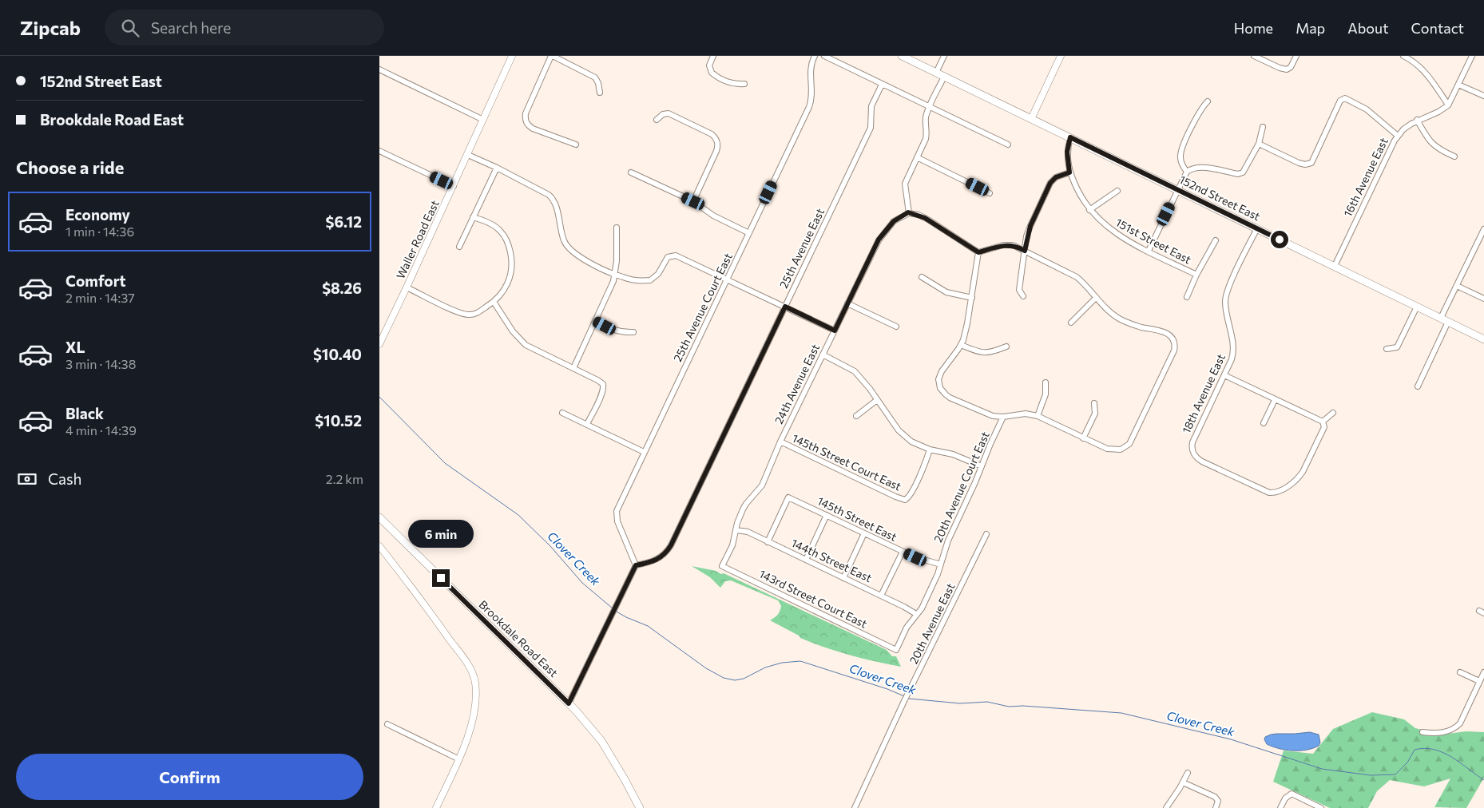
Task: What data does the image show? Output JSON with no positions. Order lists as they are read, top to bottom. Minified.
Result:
{"streets":{"main road":["152nd Street East","Brookdale Road East"],"street":["16th Avenue East","Waller Road East","151st Street East","25th Avenue East","25th Avenue Court East","24th Avenue East","18th Avenue East","145th Street Court East","20th Avenue Court East","145th Street East","144th Street East","143rd Street Court East","20th Avenue East"]},"crossings":[["16th Avenue East","152nd Street East"],["152nd Street East","151st Street East"],["152nd Street East","18th Avenue East"],["25th Avenue East","25th Avenue Court East"],["24th Avenue East","145th Street Court East"],["24th Avenue East","144th Street East"],["24th Avenue East","143rd Street Court East"],["20th Avenue Court East","145th Street East"],["20th Avenue Court East","144th Street East"],["20th Avenue Court East","143rd Street Court East"],["145th Street East","144th Street East"]],"water":["Clover Creek"],"page":{"header":"Zipcab","search":"Search here","nav":["Home","Map","About","Contact"],"banner":["152nd Street East","Brookdale Road East"],"heading":"Choose a ride","list":[{"name":"Economy","note":"1 min · 14:36","value":"$6.12"},{"name":"Comfort","note":"2 min · 14:37","value":"$8.26"},{"name":"XL","note":"3 min · 14:38","value":"$10.40"},{"name":"Black","note":"4 min · 14:39","value":"$10.52"}],"pay":["Cash","2.2 km"],"bubble":"6 min","buttons":"Confirm"}}
